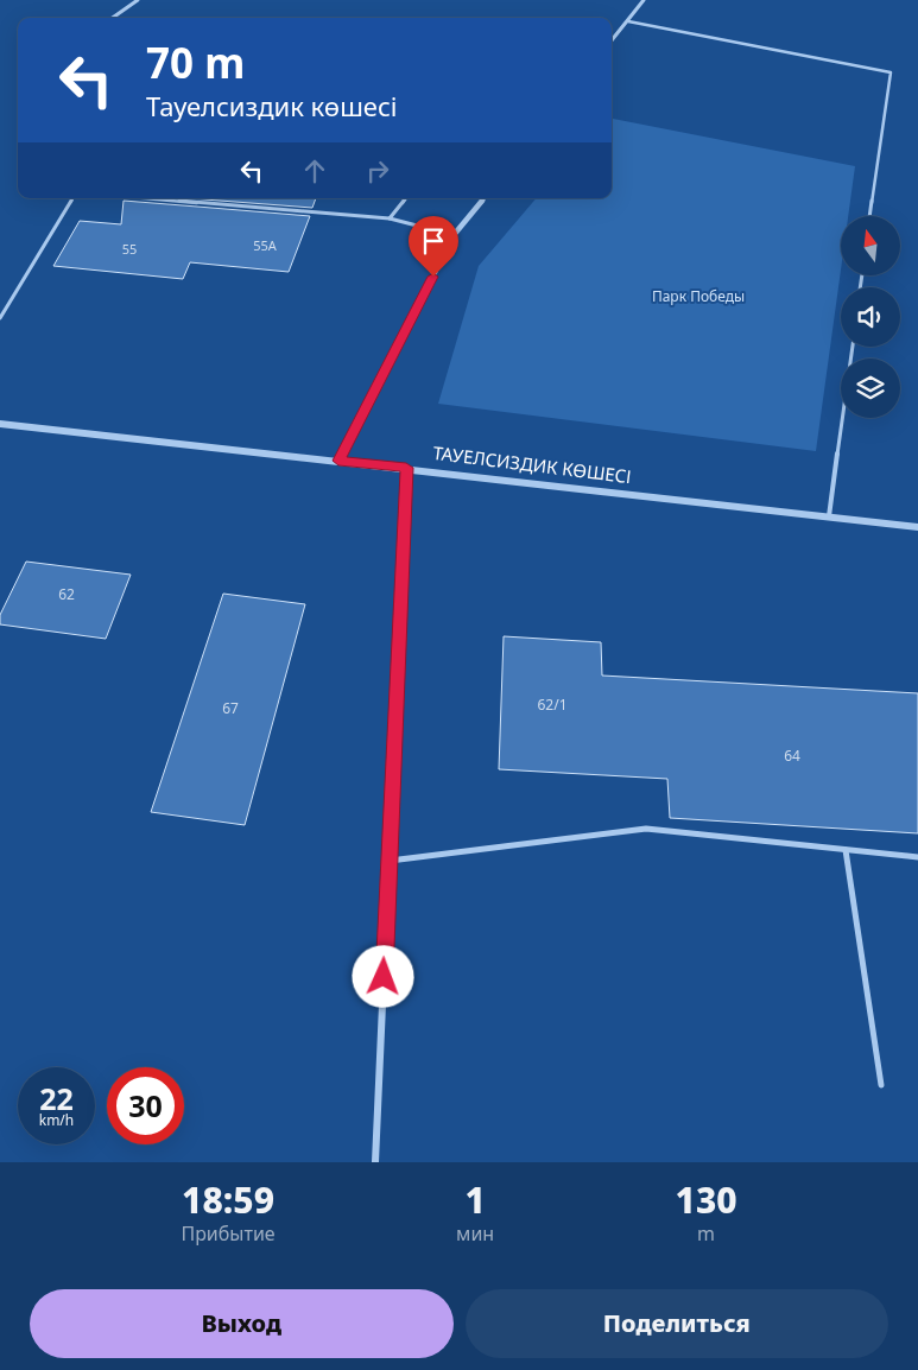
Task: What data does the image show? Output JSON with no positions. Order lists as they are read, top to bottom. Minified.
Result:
{"streets":{"street":["ТАУЕЛСИЗДИК КӨШЕСІ"]},"parks":["Парк Победы"],"house_numbers":["55А","55","62","62/1","67","64"],"north":"top","page":{"turn":["70 m","Тауелсиздик көшесі"],"speed":"22 km/h","limit":"30","eta":["18:59","Прибытие","1","мин","130","m"],"buttons":["Выход","Поделиться"]}}
